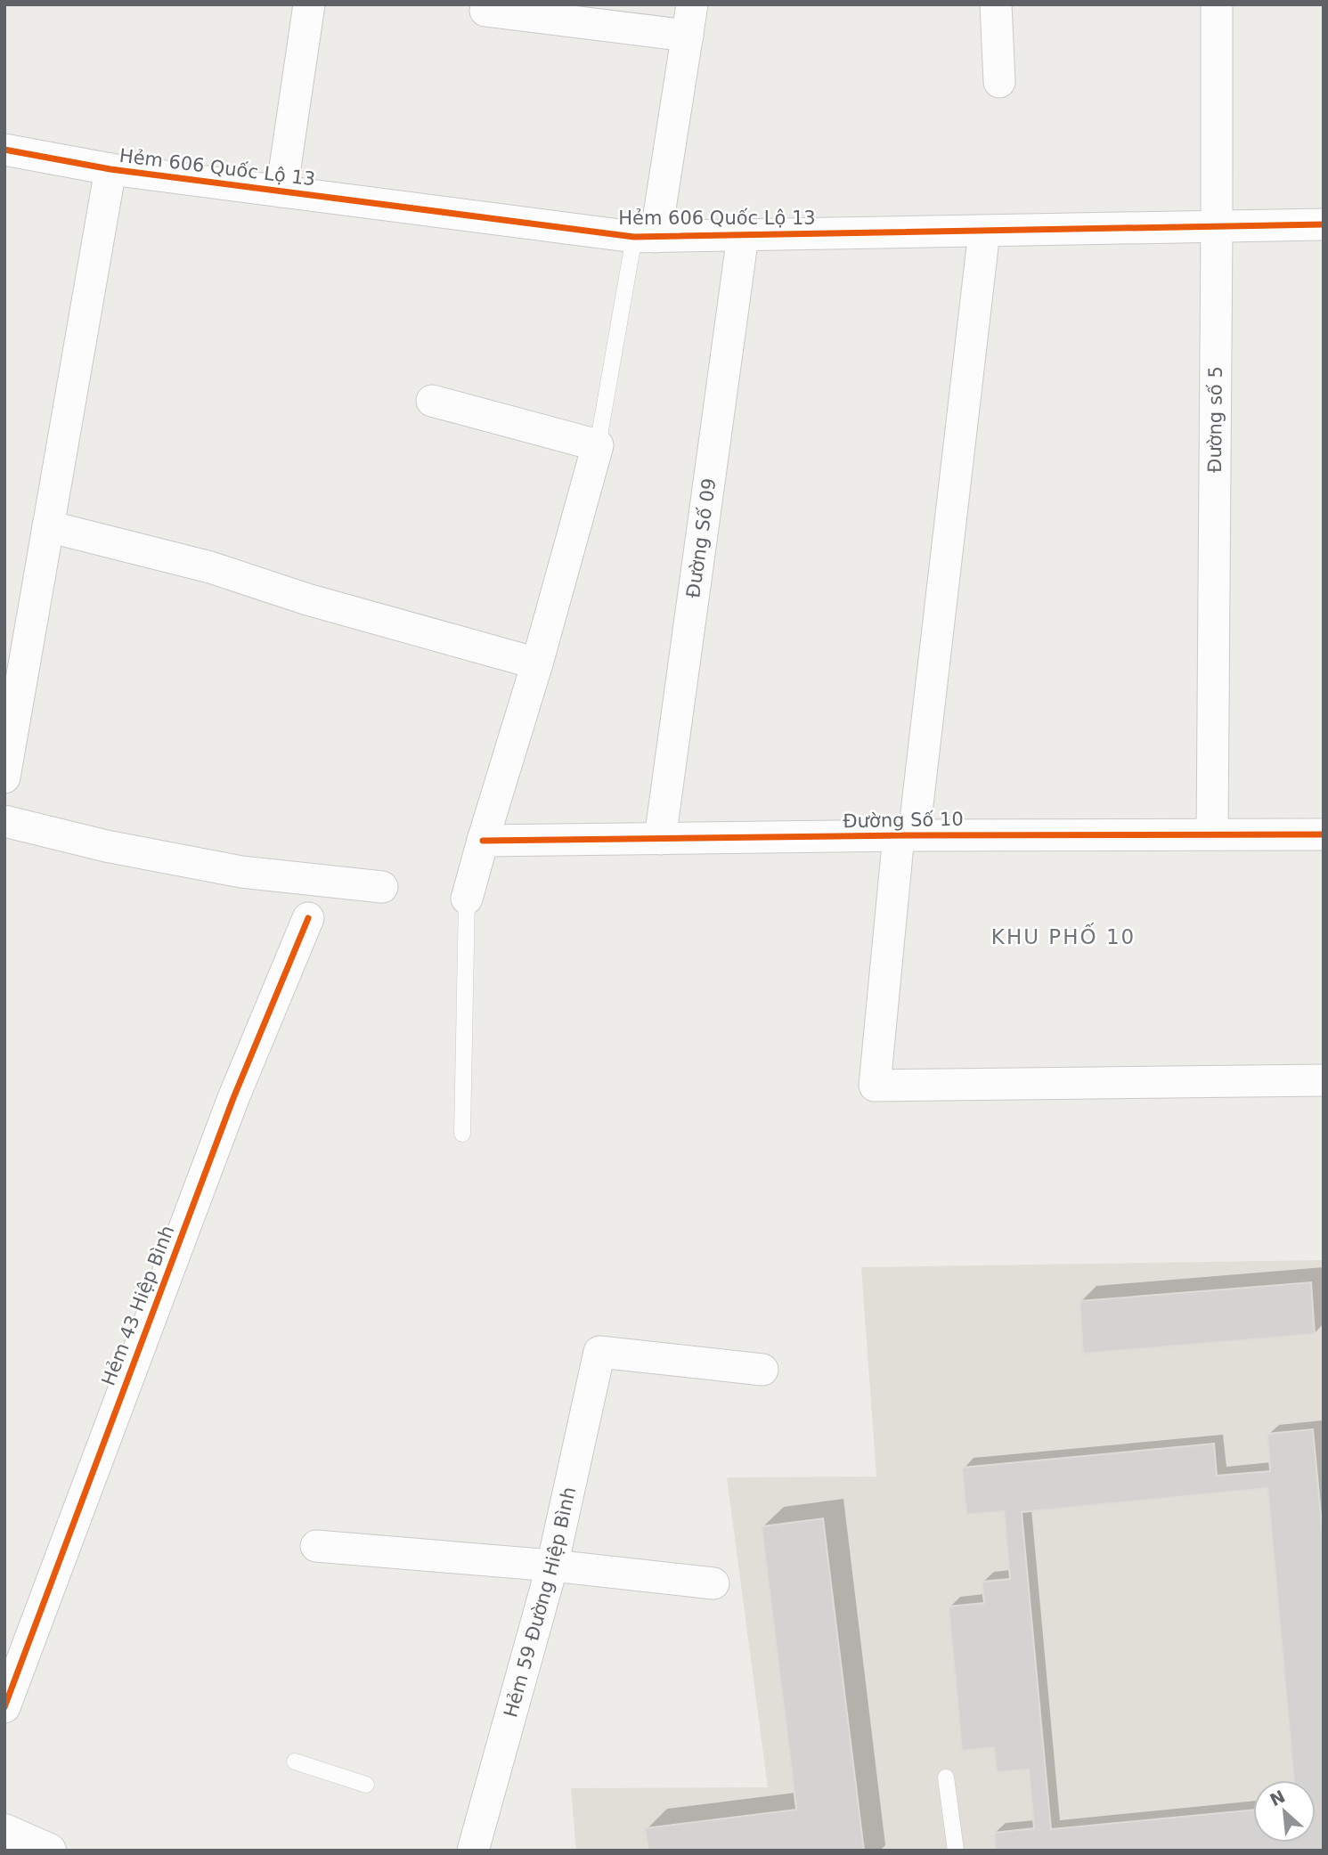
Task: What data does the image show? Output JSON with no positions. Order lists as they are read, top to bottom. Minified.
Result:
{"streets":{"street":["Hẻm 606 Quốc Lộ 13","Đường số 5","Đường Số 09","Đường Số 10","Hẻm 43 Hiệp Bình","Hẻm 59 Đường Hiệp Bình"]},"crossings":[["Hẻm 606 Quốc Lộ 13","Đường số 5"],["Hẻm 606 Quốc Lộ 13","Đường Số 09"],["Đường số 5","Đường Số 10"],["Đường Số 09","Đường Số 10"]],"districts":["KHU PHỐ 10"],"north":"top left"}
